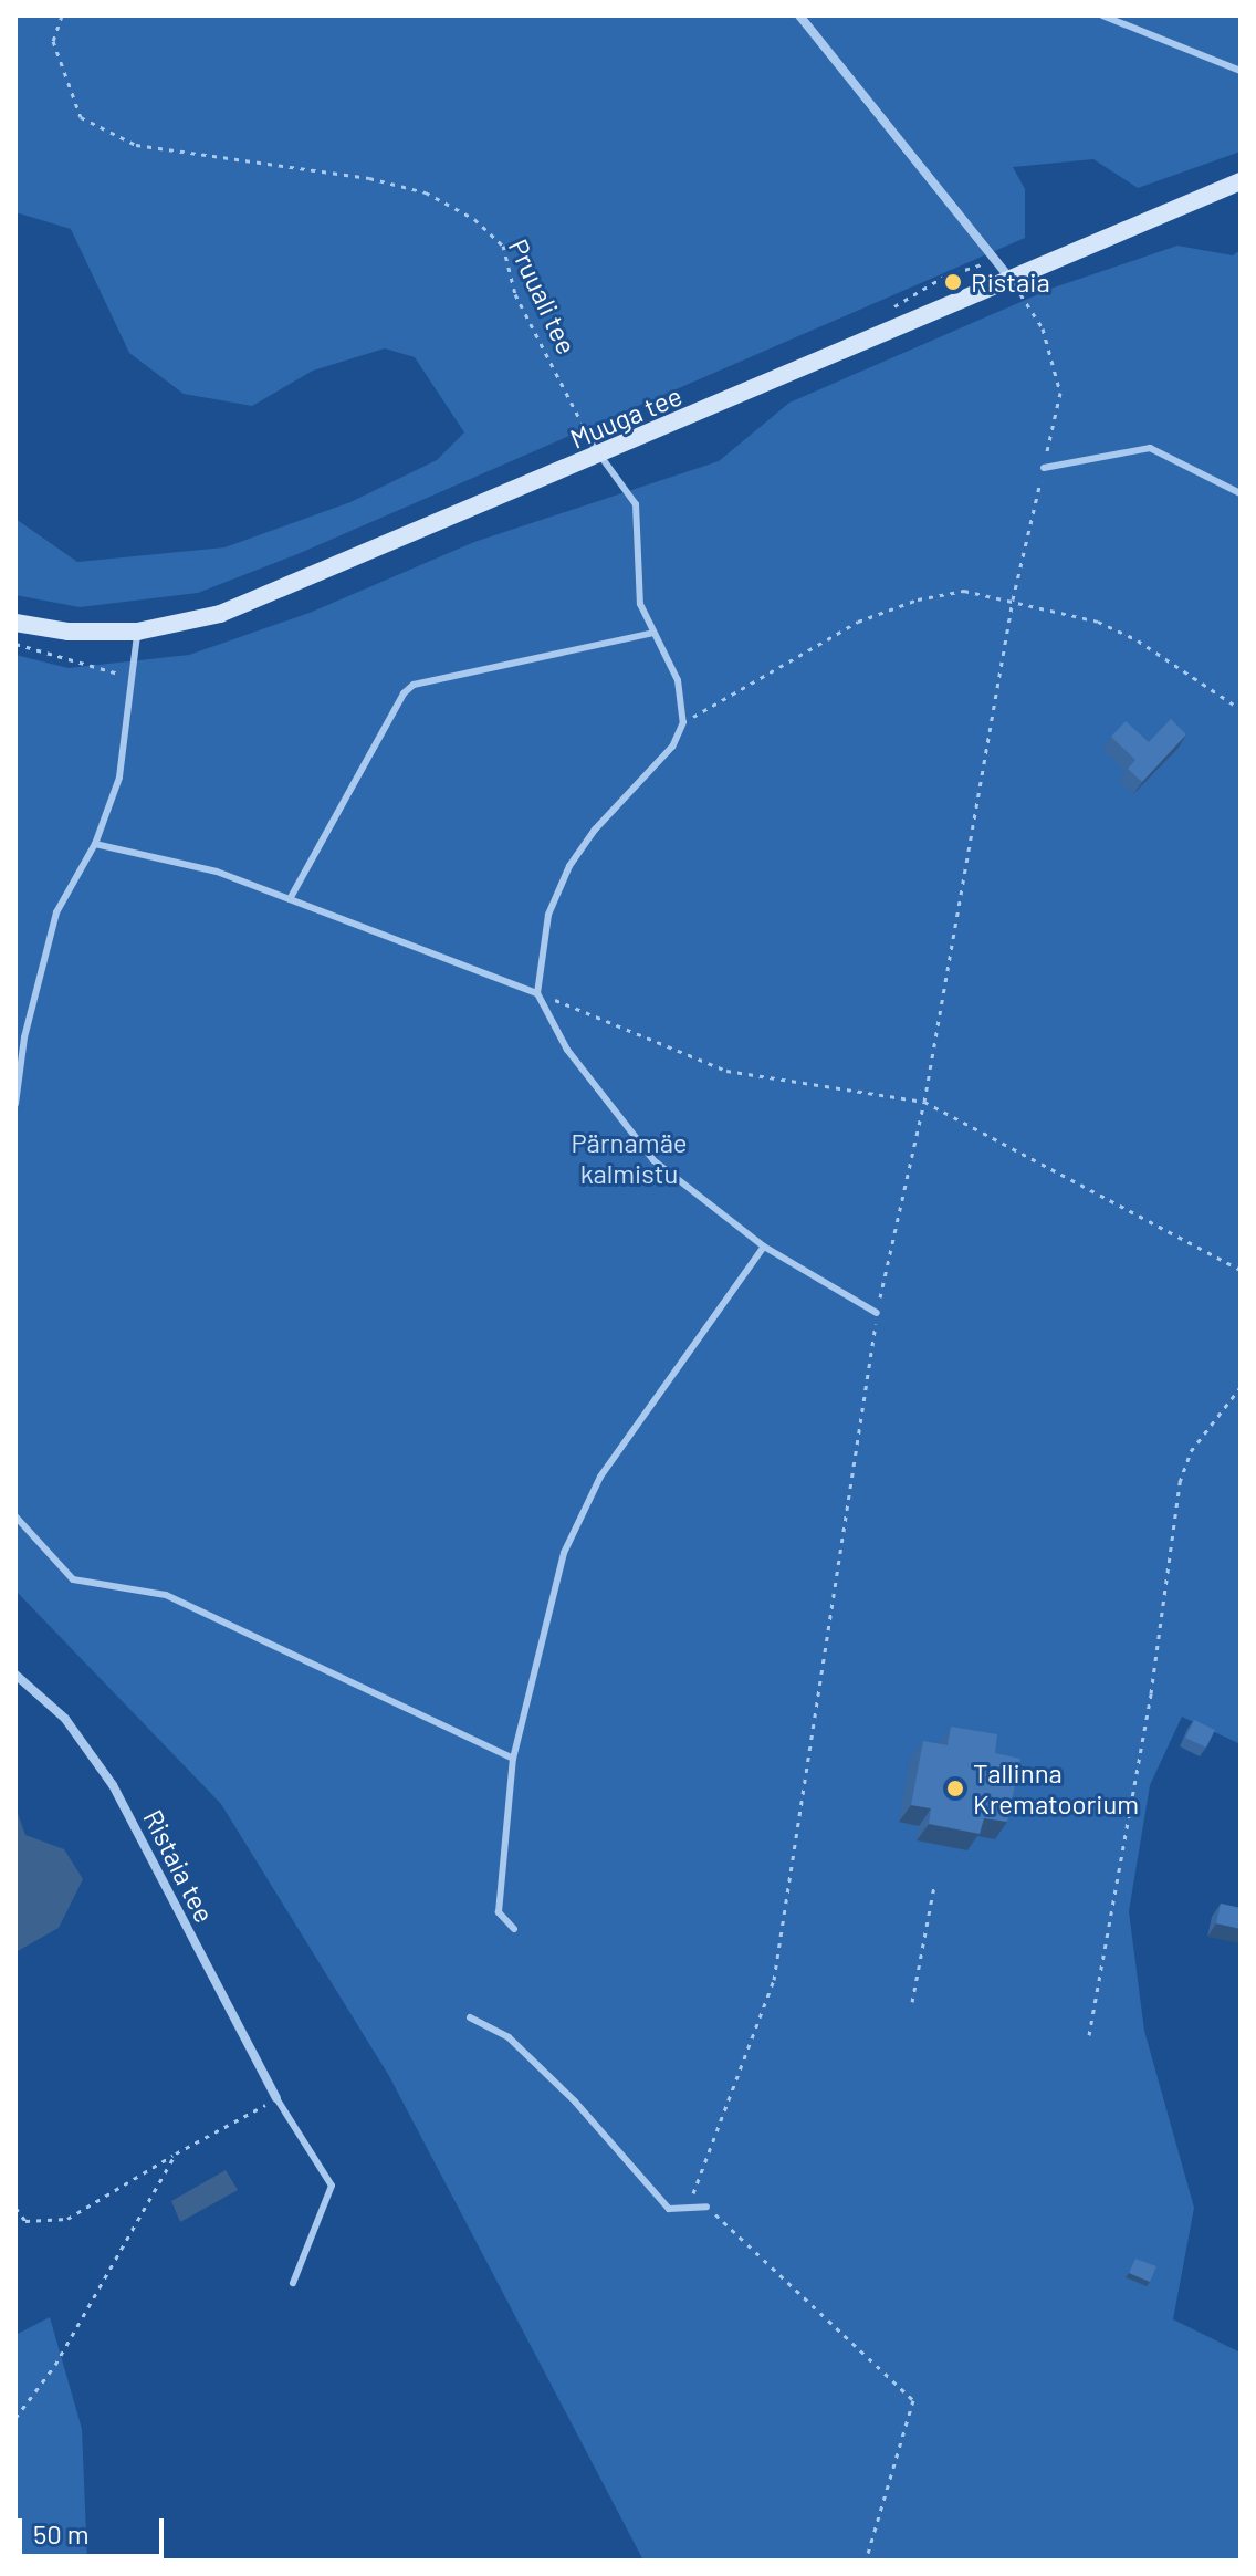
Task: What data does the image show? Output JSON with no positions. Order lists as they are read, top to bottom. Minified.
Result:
{"streets":{"main road":["Muuga tee"],"street":["Ristaia tee"],"path":["Pruuali tee"]},"crossings":[["Pruuali tee","Muuga tee"]],"parks":["Pärnamäe kalmistu"],"places":["Ristaia","Tallinna Krematoorium"],"scale_bar":"50 m"}
